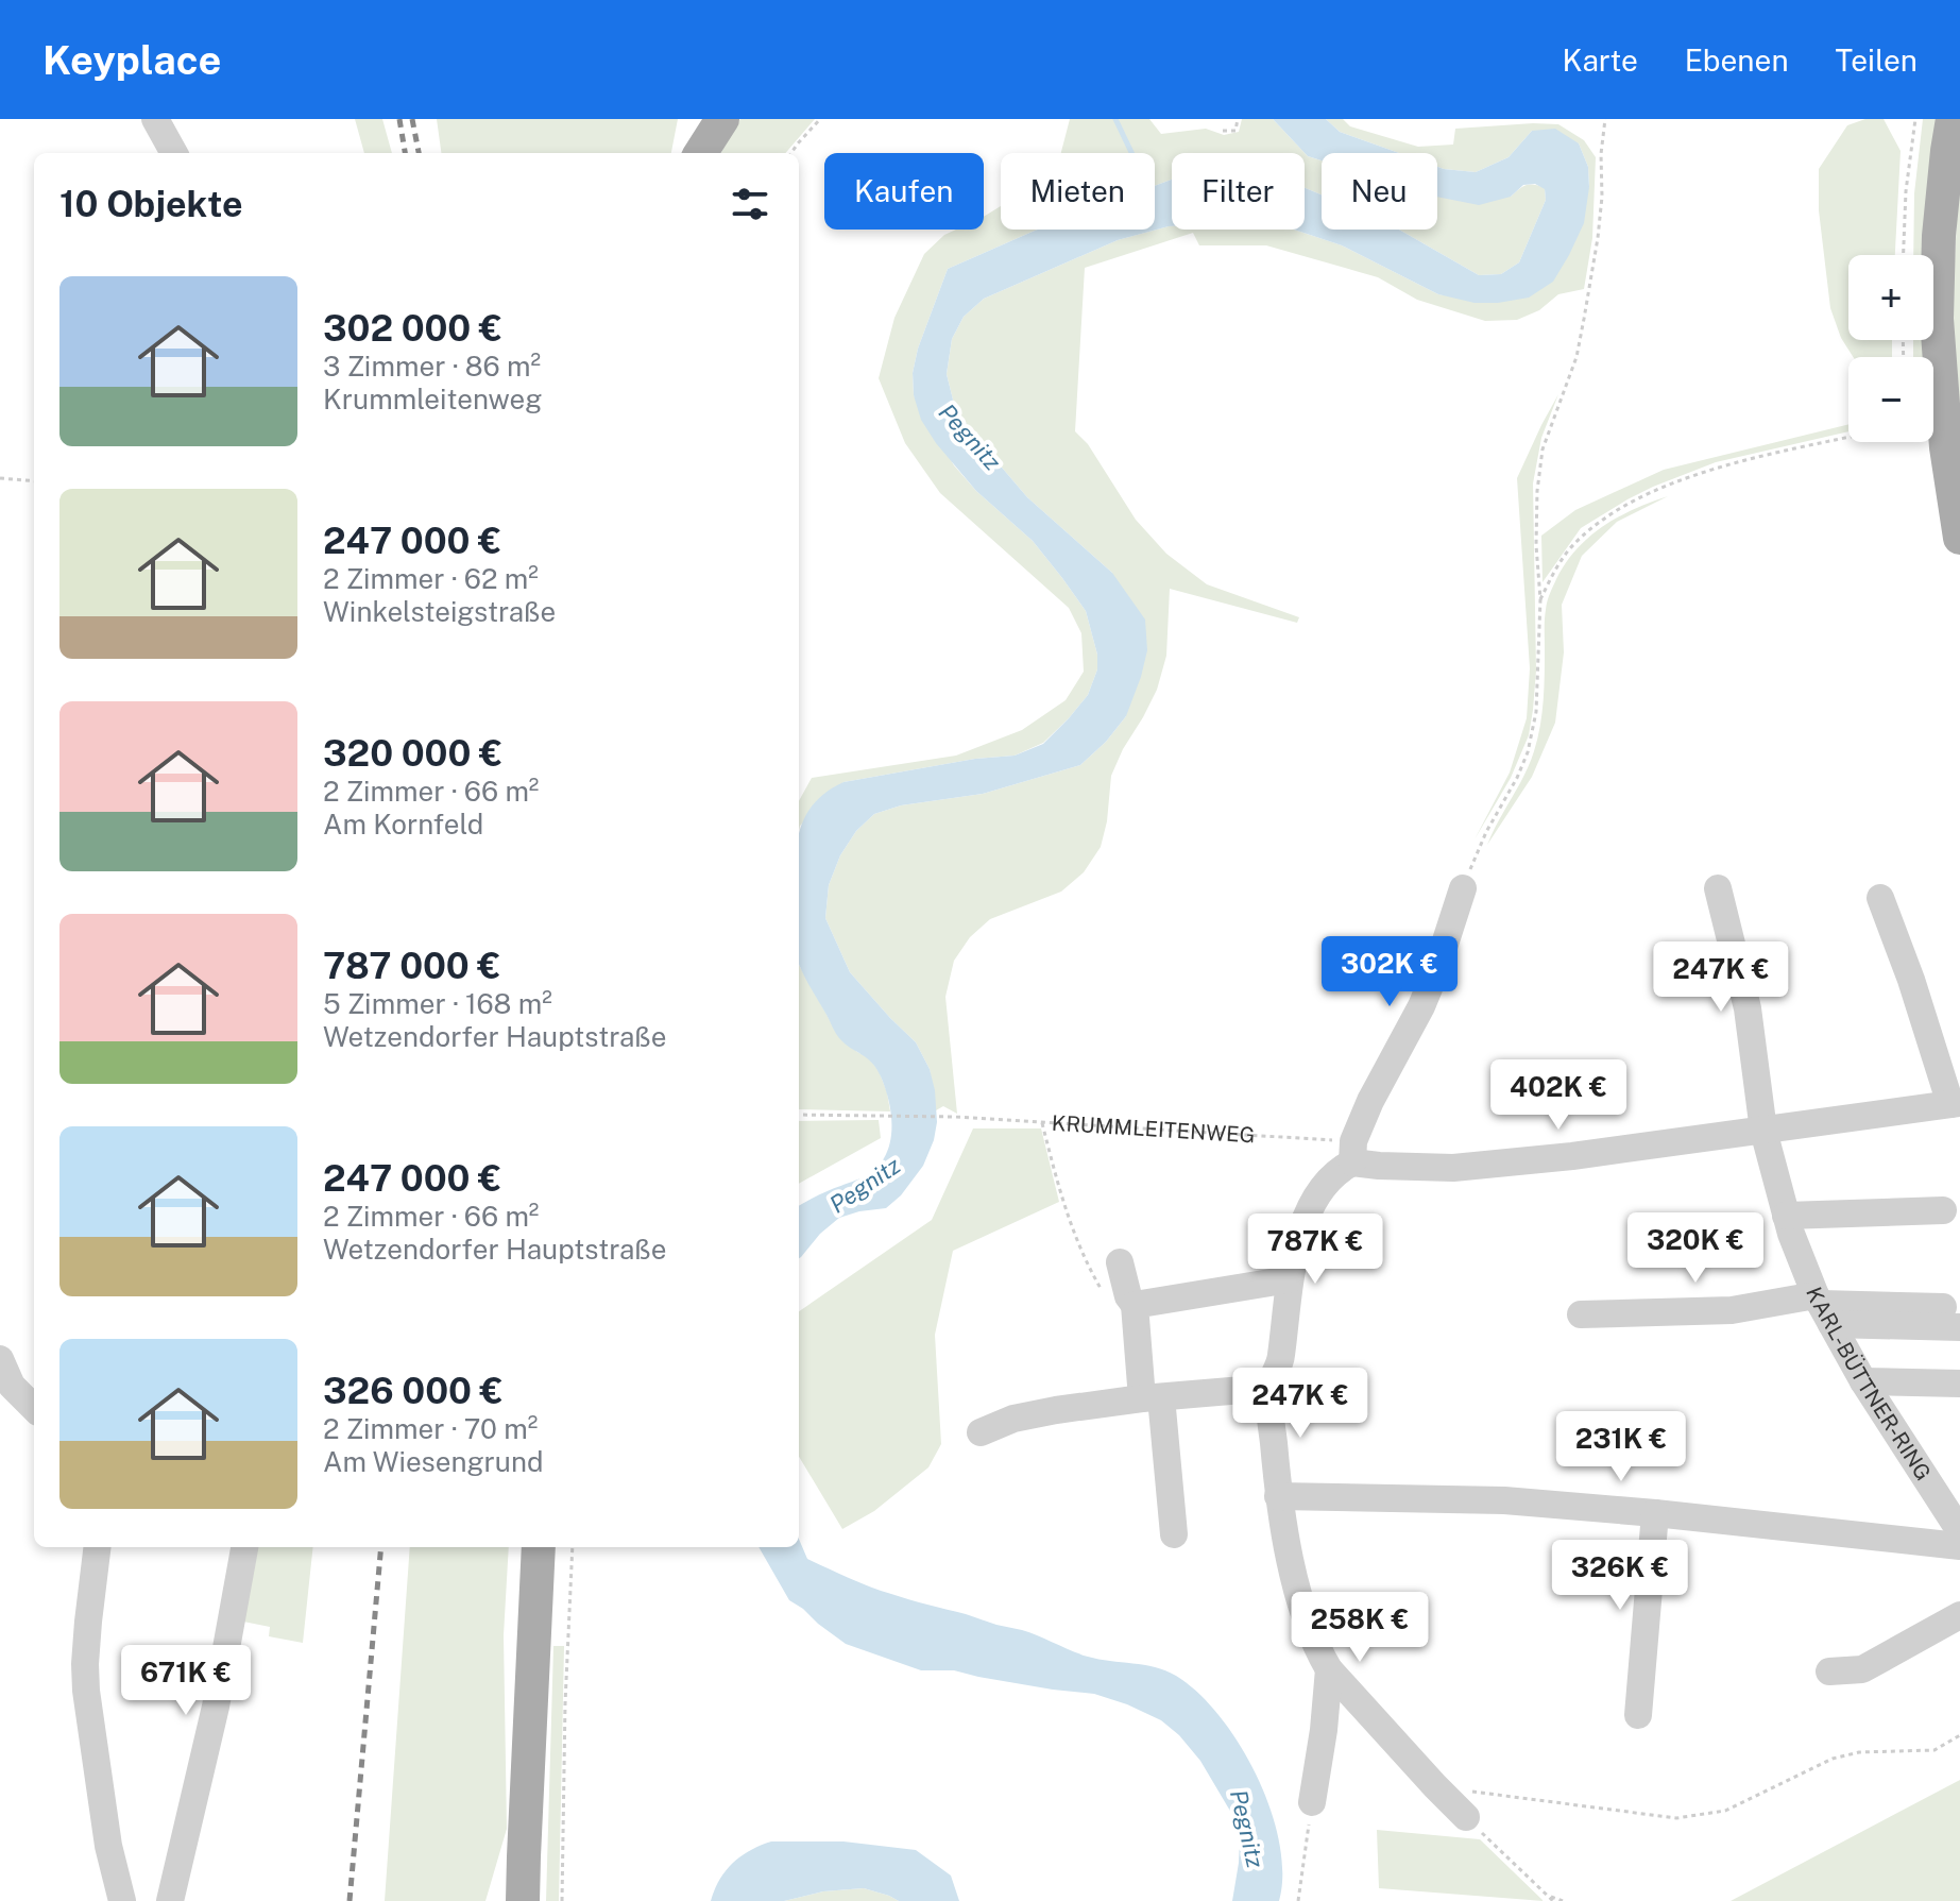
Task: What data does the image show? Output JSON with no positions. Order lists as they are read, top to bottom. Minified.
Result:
{"streets":{"street":["KARL-BÜTTNER-RING"],"path":["KRUMMLEITENWEG"]},"water":["Pegnitz"],"page":{"header":"Keyplace","nav":["Karte","Ebenen","Teilen"],"chip":["Kaufen","Mieten","Filter","Neu"],"heading":"10 Objekte","map_buttons":["+","−"],"list":[{"name":"302 000 €","note":"3 Zimmer · 86 m² · Krummleitenweg"},{"name":"247 000 €","note":"2 Zimmer · 62 m² · Winkelsteigstraße"},{"name":"320 000 €","note":"2 Zimmer · 66 m² · Am Kornfeld"},{"name":"787 000 €","note":"5 Zimmer · 168 m² · Wetzendorfer Hauptstraße"},{"name":"247 000 €","note":"2 Zimmer · 66 m² · Wetzendorfer Hauptstraße"},{"name":"326 000 €","note":"2 Zimmer · 70 m² · Am Wiesengrund"}],"price":["302K €","247K €","402K €","320K €","787K €","247K €","231K €","326K €","258K €","671K €"]}}
